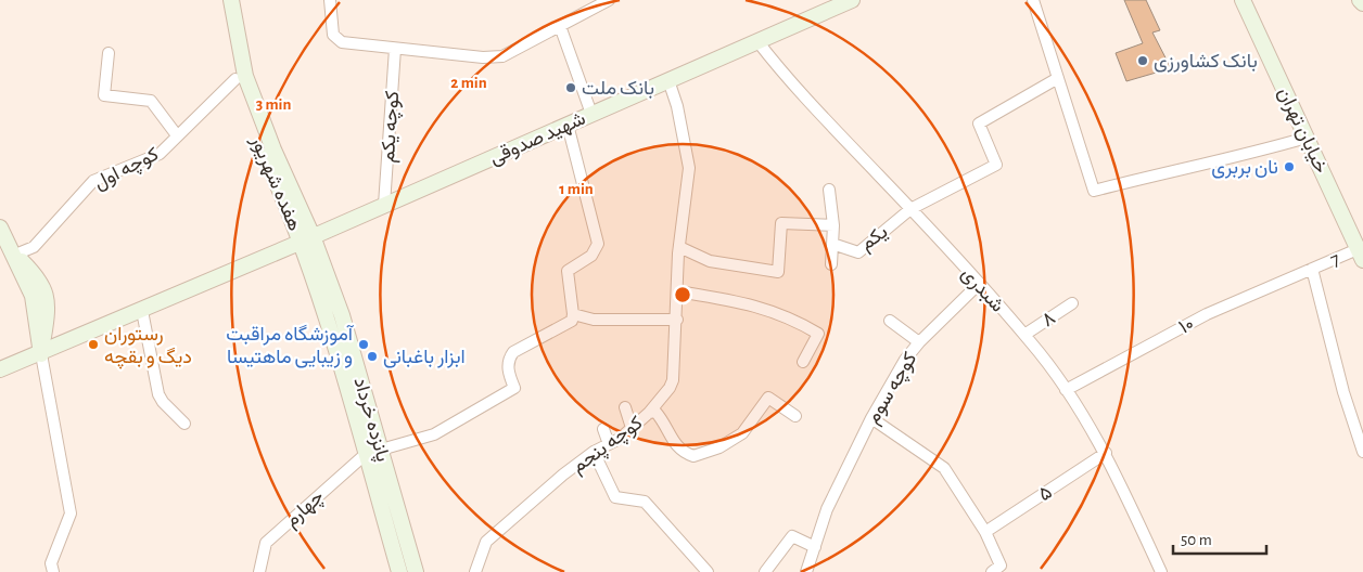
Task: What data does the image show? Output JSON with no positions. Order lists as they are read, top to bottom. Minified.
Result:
{"streets":{"main road":["خیابان تهران","شهید صدوقی","هفده شهریور","پانزده خرداد"],"street":["کوچه یکم","کوچه اول","یکم","7","شبدری","۸","۱۰","کوچه سوم","کوچه پنجم","۵","چهارم"]},"crossings":[["کوچه یکم","شهید صدوقی"],["خیابان تهران","7"],["شهید صدوقی","هفده شهریور"],["شهید صدوقی","شبدری"],["شهید صدوقی","پانزده خرداد"],["کوچه اول","هفده شهریور"],["هفده شهریور","پانزده خرداد"],["یکم","شبدری"],["7","۱۰"],["شبدری","۸"],["شبدری","۱۰"],["شبدری","کوچه سوم"],["شبدری","۵"],["پانزده خرداد","چهارم"]],"places":["بانک کشاورزی","بانک ملت","نان بربری","رستوران دیگ و بقچه","آموزشگاه مراقبت و زیبایی ماهتیسا","ابزار باغبانی"],"scale_bar":"50 m","rings":["2 min","3 min","1 min"]}
